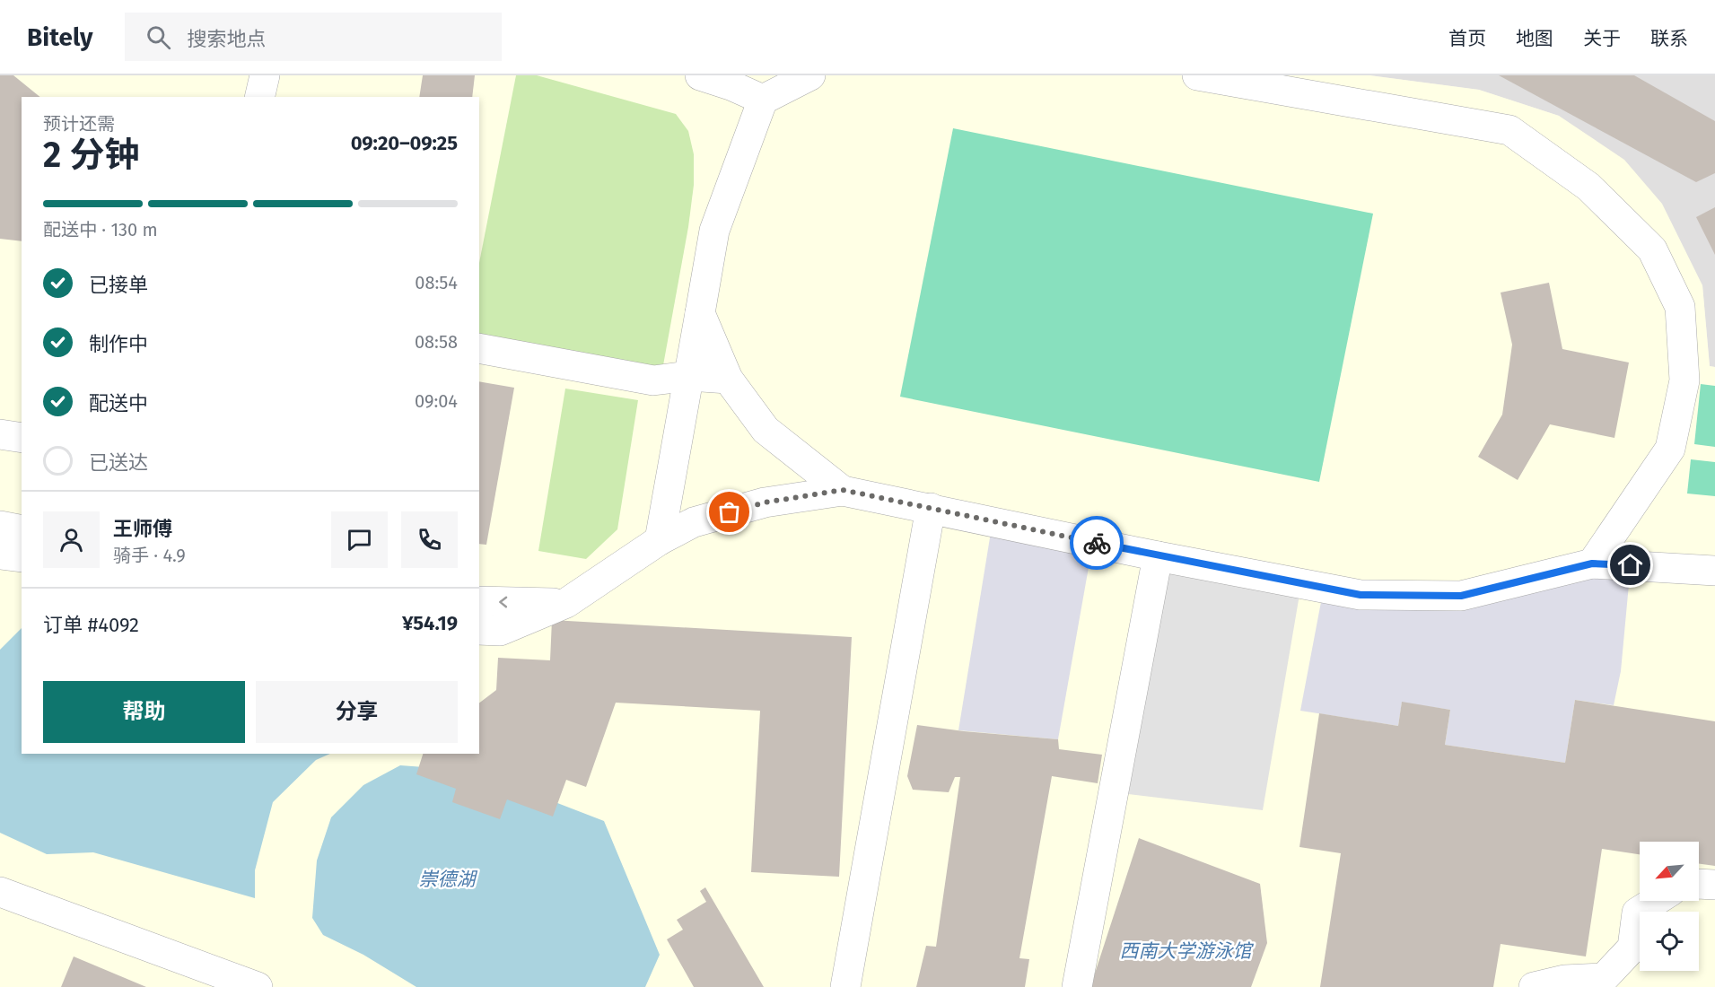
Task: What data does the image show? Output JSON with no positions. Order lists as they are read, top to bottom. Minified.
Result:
{"water":["崇德湖","西南大学游泳馆"],"north":"bottom left","page":{"header":"Bitely","search":"搜索地点","nav":["首页","地图","关于","联系"],"heading":["2 分钟","预计还需","09:20–09:25"],"panel":["王师傅","骑手 · 4.9","订单 #4092","¥54.19"],"bar":"配送中 · 130 m","list":[["已接单","08:54"],["制作中","08:58"],["配送中","09:04"],"已送达"],"buttons":["帮助","分享"]}}
